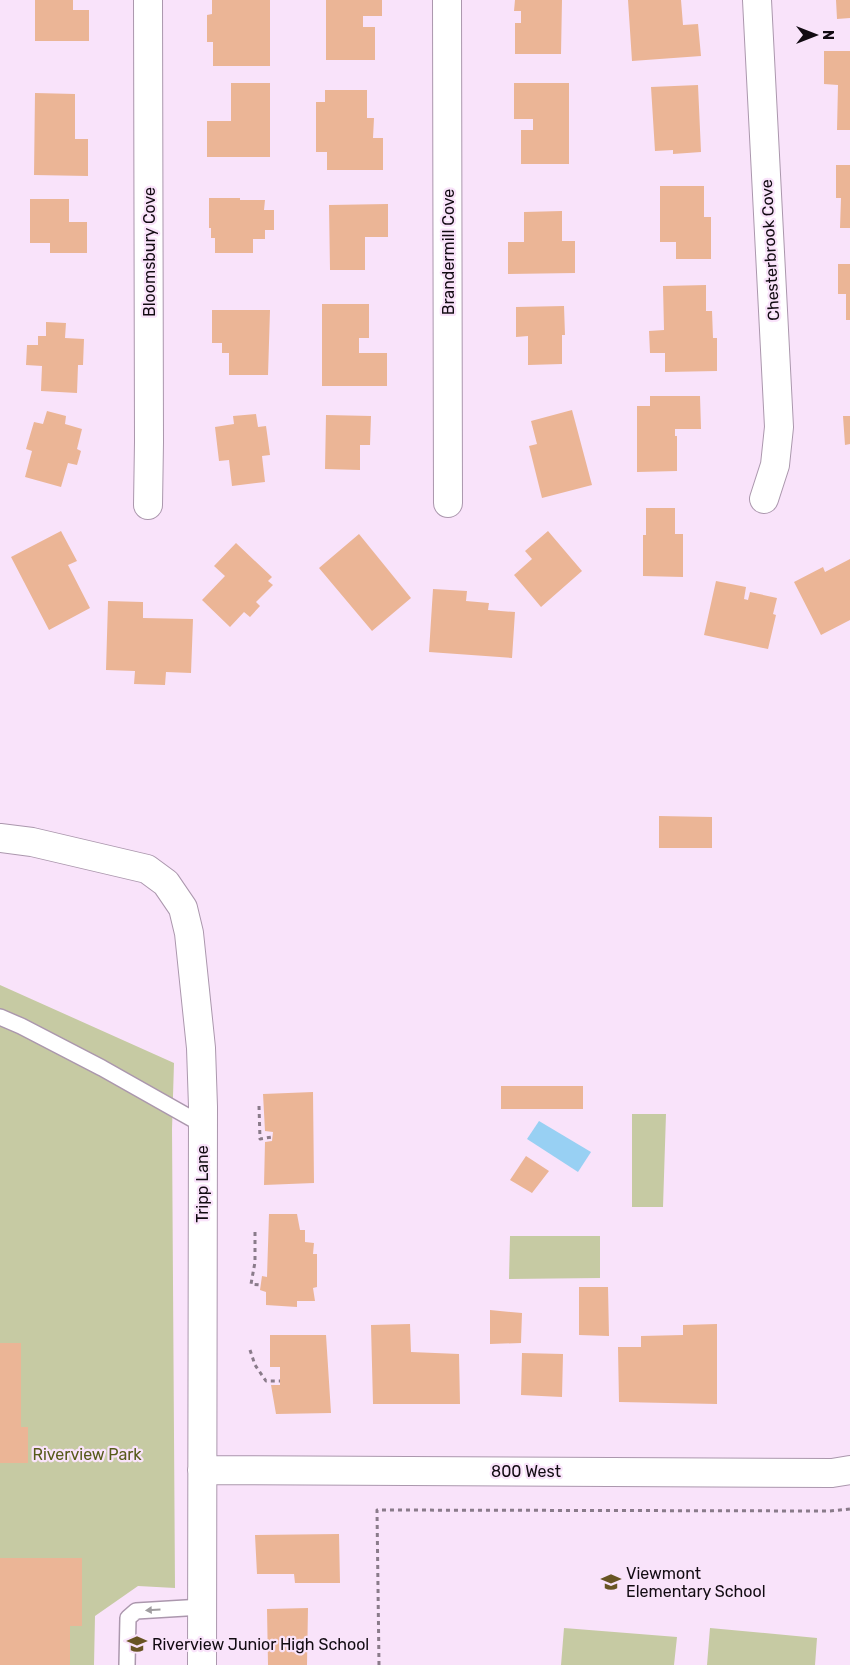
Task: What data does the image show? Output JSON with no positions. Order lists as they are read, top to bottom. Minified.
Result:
{"streets":{"street":["Chesterbrook Cove","Bloomsbury Cove","Brandermill Cove","Tripp Lane","800 West"]},"crossings":[["Tripp Lane","800 West"]],"parks":["Riverview Park"],"places":{"school or university":["Viewmont Elementary School","Riverview Junior High School"]},"north":"right"}
